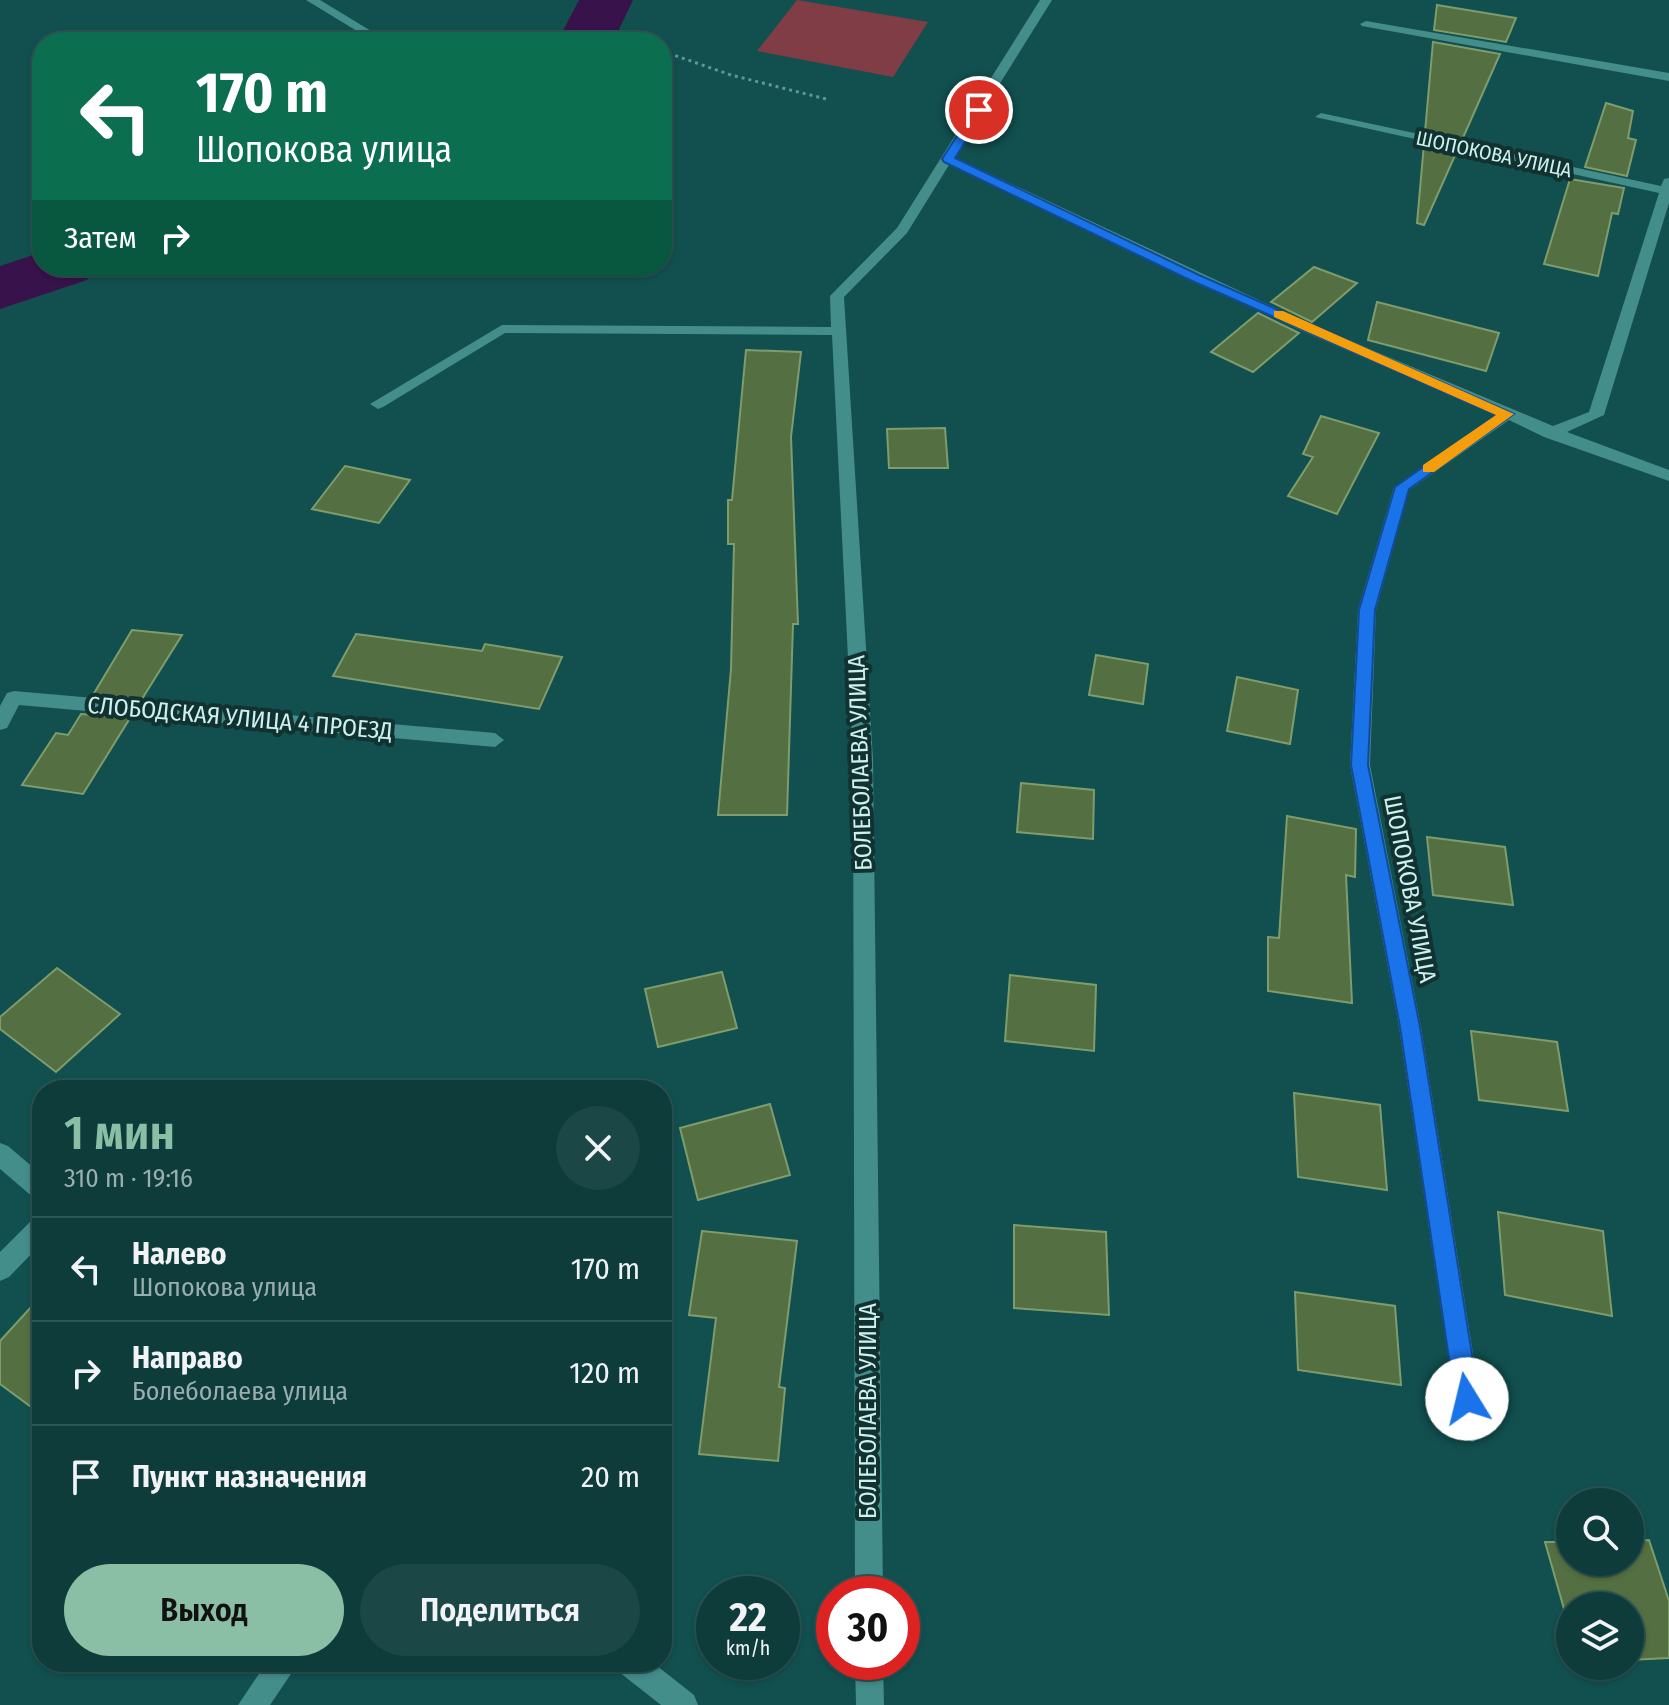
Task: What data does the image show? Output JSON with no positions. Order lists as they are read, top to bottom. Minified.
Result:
{"streets":{"street":["ШОПОКОВА УЛИЦА","СЛОБОДСКАЯ УЛИЦА 4 ПРОЕЗД","БОЛЕБОЛАЕВА УЛИЦА"]},"page":{"turn":["170 m","Шопокова улица"],"then":"Затем","heading":["1 мин","310 m · 19:16"],"list":[{"name":"Налево","note":"Шопокова улица","value":"170 m"},{"name":"Направо","note":"Болеболаева улица","value":"120 m"},{"name":"Пункт назначения","value":"20 m"}],"buttons":["Выход","Поделиться"],"speed":"22 km/h","limit":"30"}}
